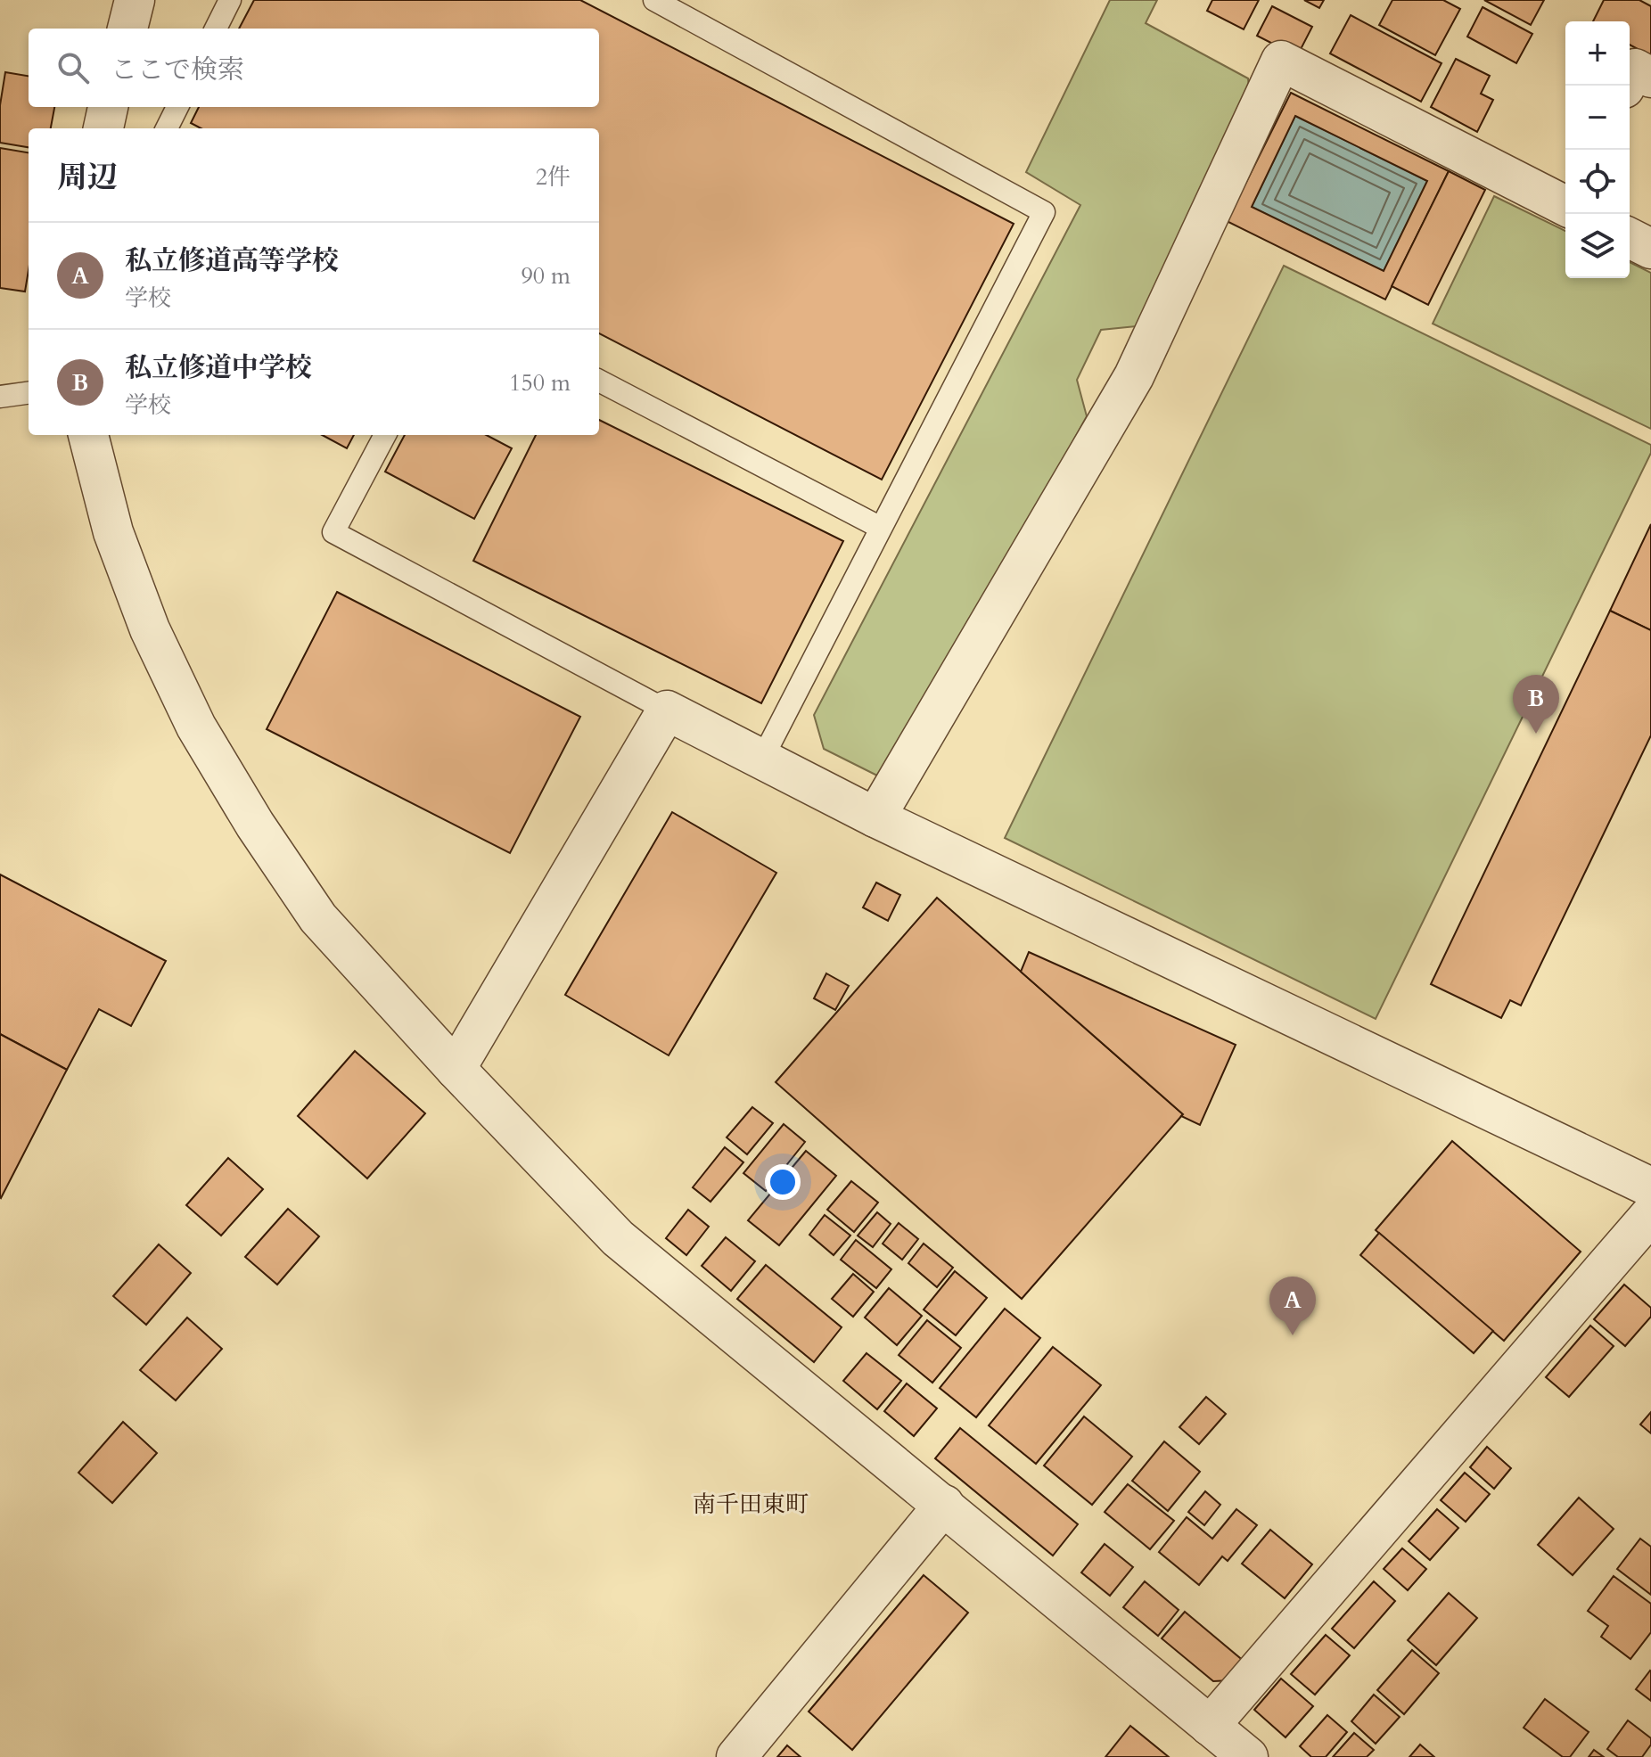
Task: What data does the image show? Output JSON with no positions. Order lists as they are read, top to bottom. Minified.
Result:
{"districts":["南千田東町"],"page":{"map_buttons":["+","−"],"search":"ここで検索","heading":["周辺","2件"],"list":[{"mark":"A","name":"私立修道高等学校","note":"学校","value":"90 m"},{"mark":"B","name":"私立修道中学校","note":"学校","value":"150 m"}],"pins":["B","A"]}}
